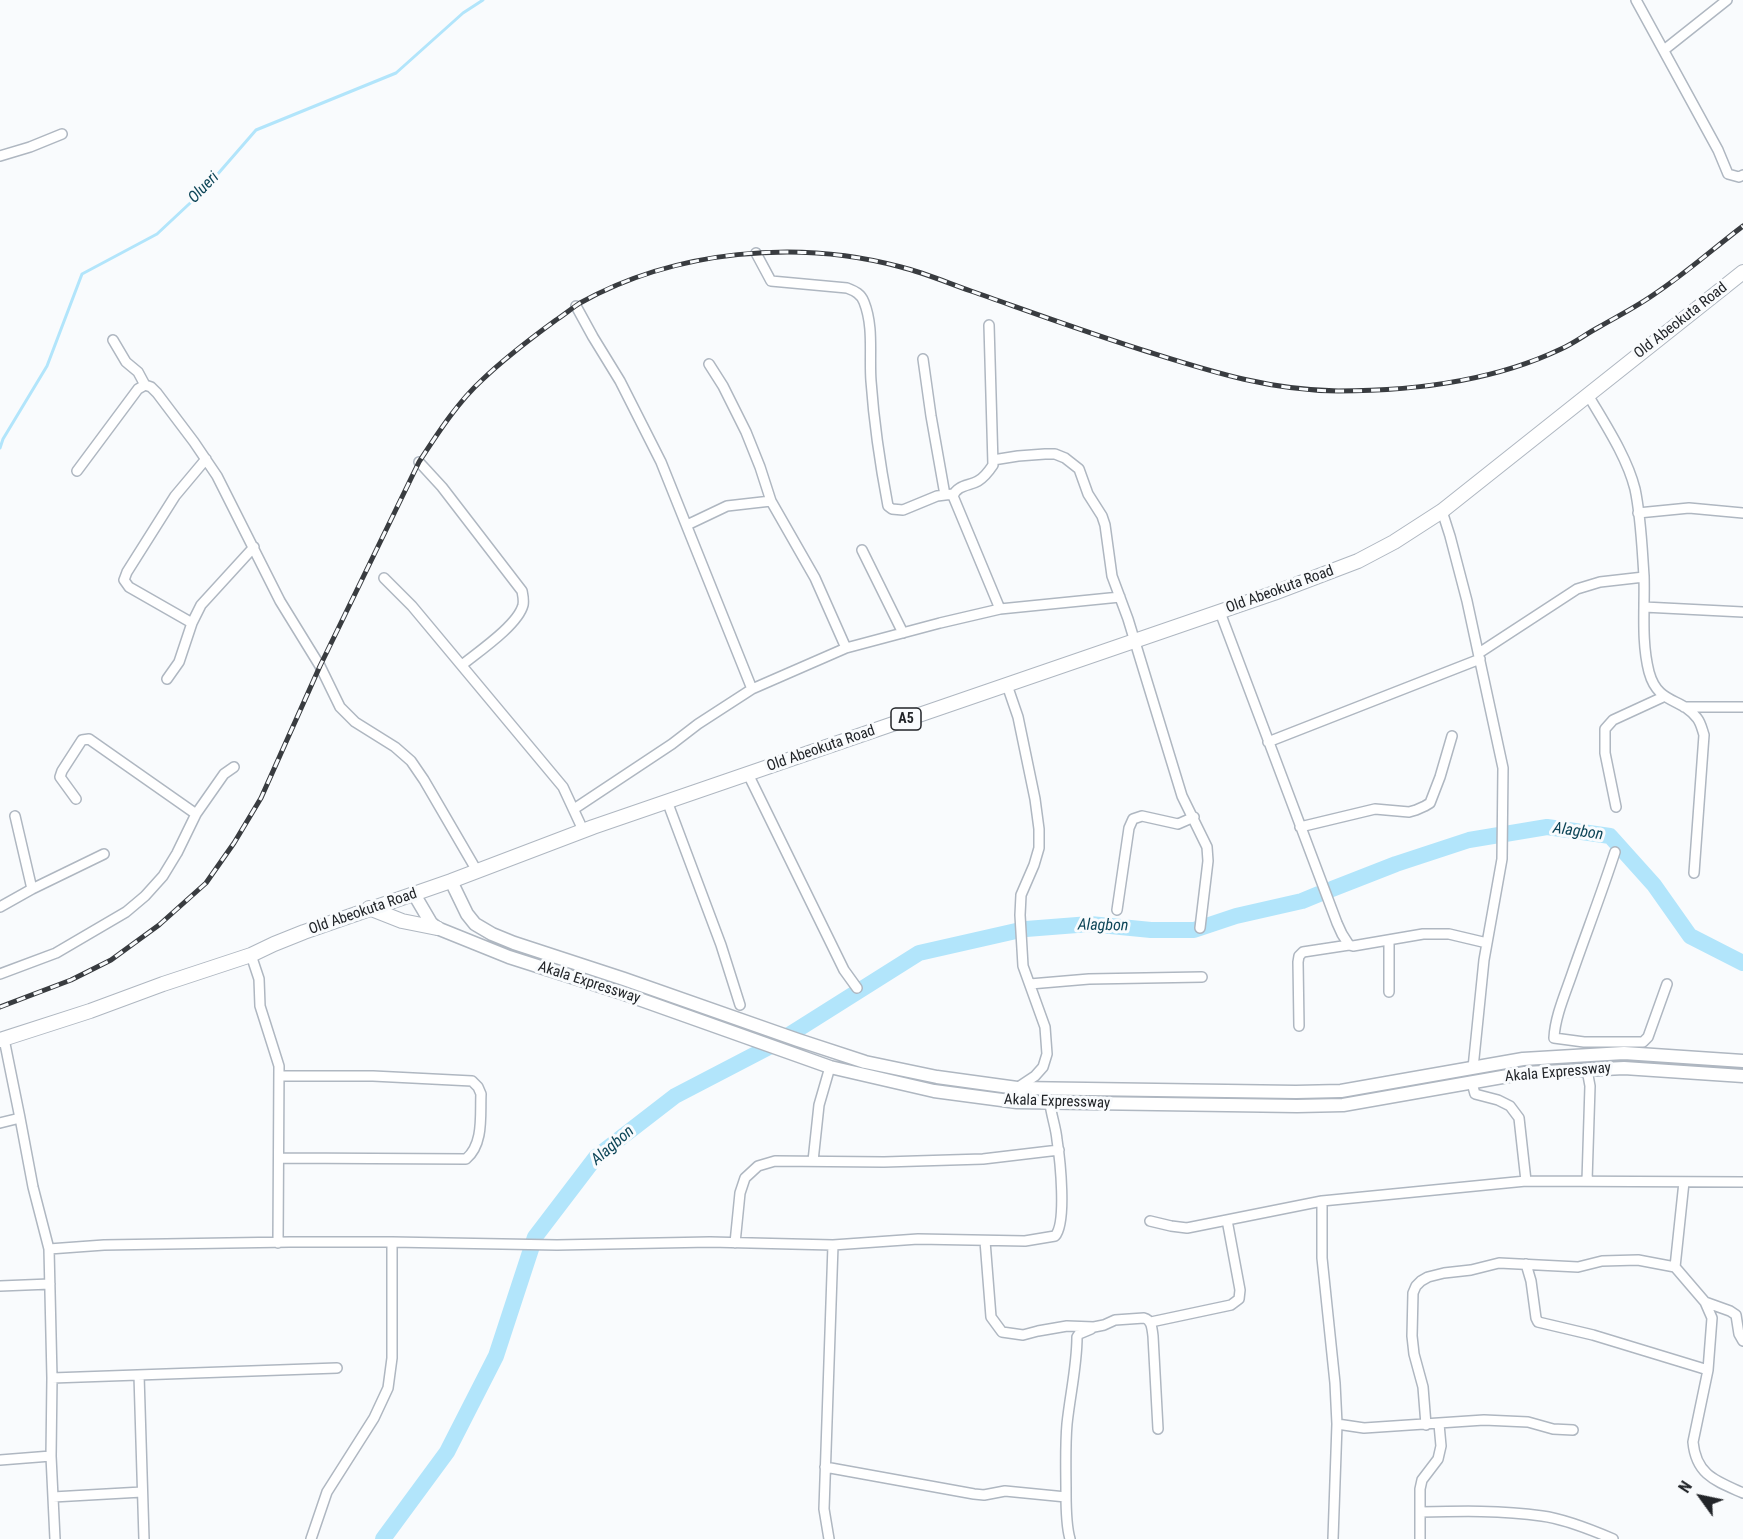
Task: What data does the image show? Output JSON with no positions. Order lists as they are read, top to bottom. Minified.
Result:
{"streets":{"highway":["Old Abeokuta Road","A5"],"main road":["Akala Expressway"]},"crossings":[["Old Abeokuta Road","Akala Expressway"]],"water":["Olueri","Alagbon"],"north":"top left"}
